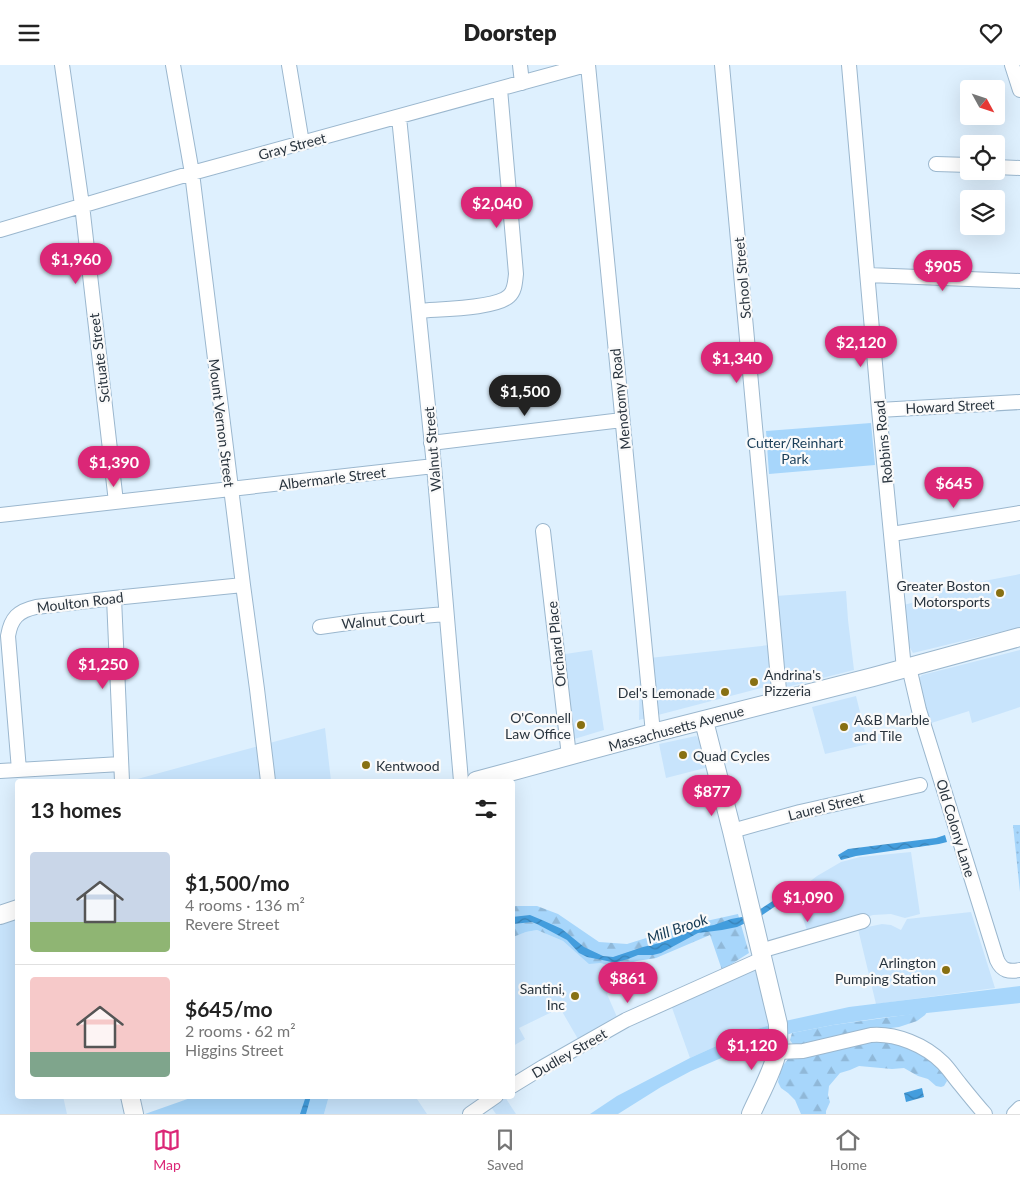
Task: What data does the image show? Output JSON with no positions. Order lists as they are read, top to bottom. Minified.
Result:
{"streets":{"main road":["Massachusetts Avenue"],"street":["Gray Street","School Street","Scituate Street","Menotomy Road","Howard Street","Mount Vernon Street","Robbins Road","Walnut Street","Albermarle Street","Moulton Road","Walnut Court","Orchard Place","Laurel Street","Old Colony Lane","Dudley Street"]},"crossings":[["Gray Street","Scituate Street"],["Gray Street","Menotomy Road"],["Gray Street","Mount Vernon Street"],["Gray Street","Walnut Street"],["School Street","Massachusetts Avenue"],["Scituate Street","Albermarle Street"],["Menotomy Road","Massachusetts Avenue"],["Howard Street","Robbins Road"],["Mount Vernon Street","Albermarle Street"],["Mount Vernon Street","Moulton Road"],["Robbins Road","Massachusetts Avenue"],["Robbins Road","Old Colony Lane"],["Walnut Street","Albermarle Street"],["Walnut Street","Walnut Court"],["Orchard Place","Massachusetts Avenue"],["Massachusetts Avenue","Old Colony Lane"]],"water":["Mill Brook"],"parks":["Cutter/Reinhart Park"],"places":["Greater Boston Motorsports","Andrina's Pizzeria","Del's Lemonade","O'Connell Law Office","A&B Marble and Tile","Quad Cycles","Kentwood","Arlington Pumping Station","Santini, Inc"],"north":"bottom right","page":{"header":"Doorstep","price":["$2,040","$1,960","$905","$2,120","$1,340","$1,500","$1,390","$645","$1,250","$877","$1,090","$861","$1,120"],"heading":"13 homes","list":[{"name":"$1,500/mo","note":"4 rooms · 136 m² · Revere Street"},{"name":"$645/mo","note":"2 rooms · 62 m² · Higgins Street"}],"tabs":["Map","Saved","Home"]}}
